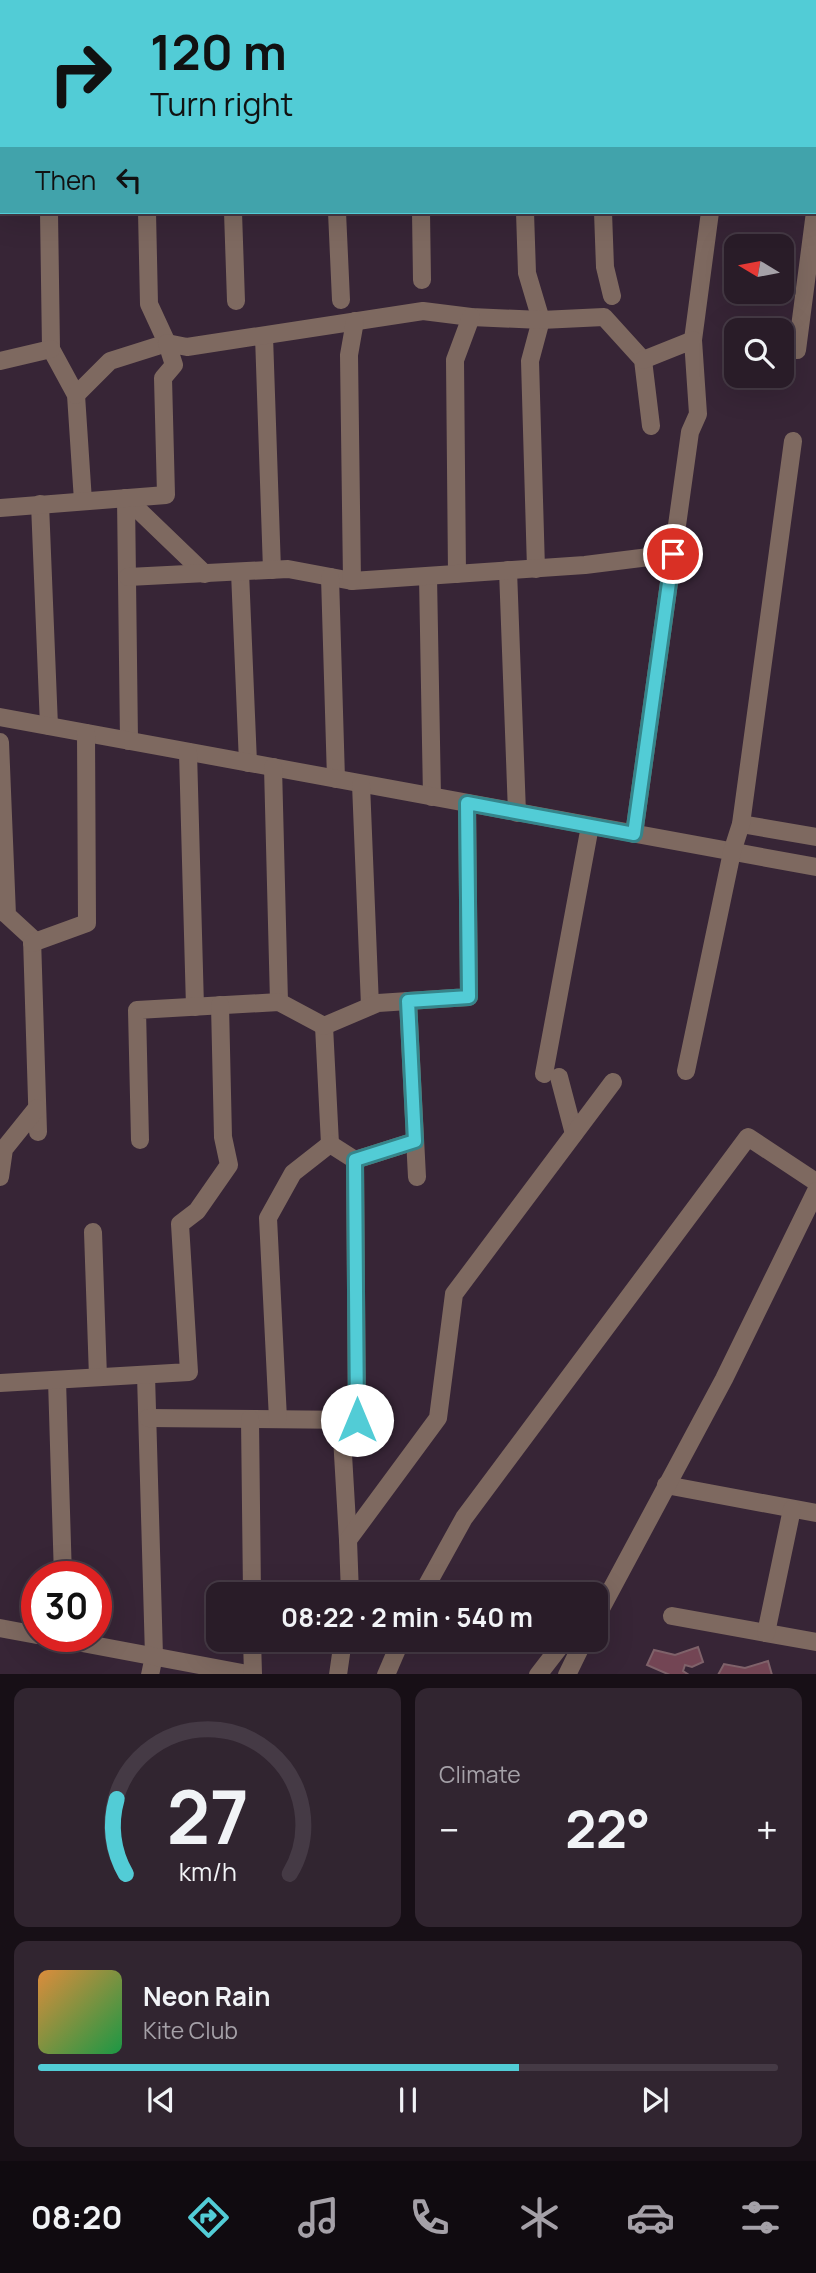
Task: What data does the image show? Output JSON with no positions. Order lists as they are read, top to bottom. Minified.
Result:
{"north":"left","page":{"turn":["120 m","Turn right"],"then":"Then","limit":"30","trip":"08:22 · 2 min · 540 m","tile":"Climate","heat":["−","22°","+"],"song":["Neon Rain","Kite Club"],"tabs":"08:20","gauge":["27","km/h"]}}
